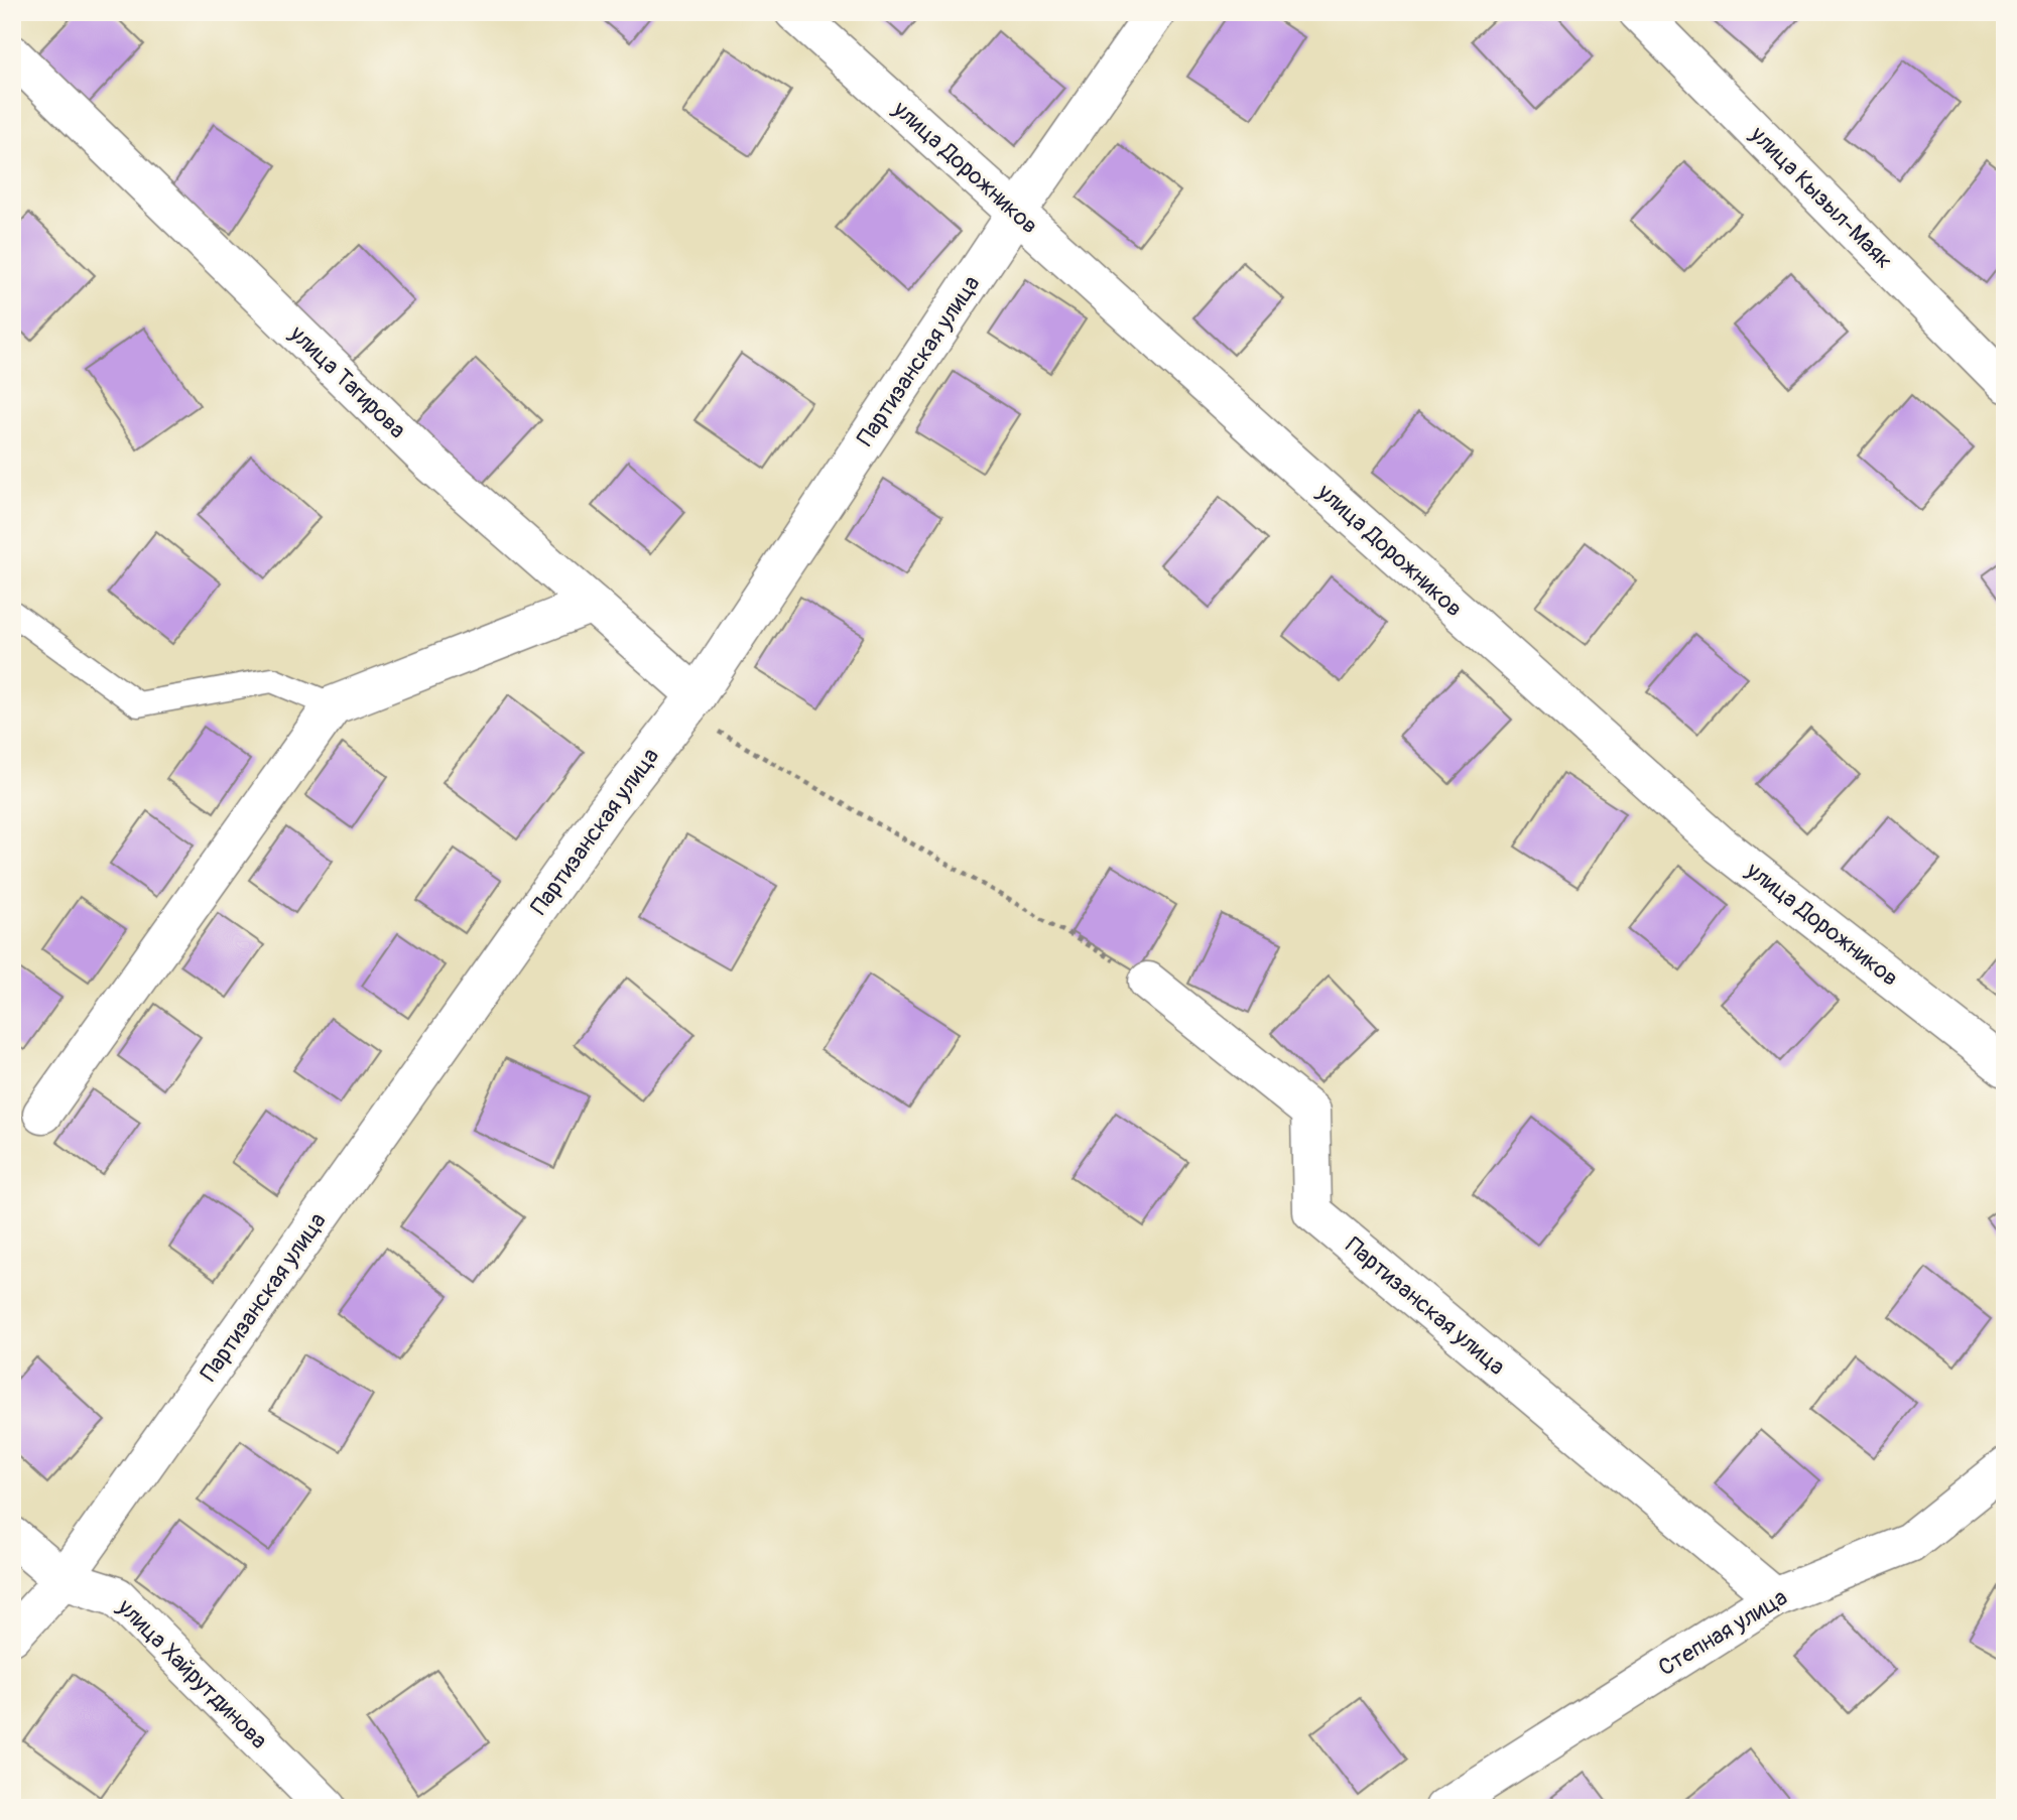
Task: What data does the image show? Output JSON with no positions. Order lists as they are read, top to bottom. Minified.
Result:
{"streets":{"street":["улица Дорожников","улица Кызыл-Маяк","Партизанская улица","улица Тагирова","Степная улица","улица Хайрутдинова"]},"crossings":[["улица Дорожников","Партизанская улица"],["Партизанская улица","улица Тагирова"],["Партизанская улица","Степная улица"],["Партизанская улица","улица Хайрутдинова"]]}
